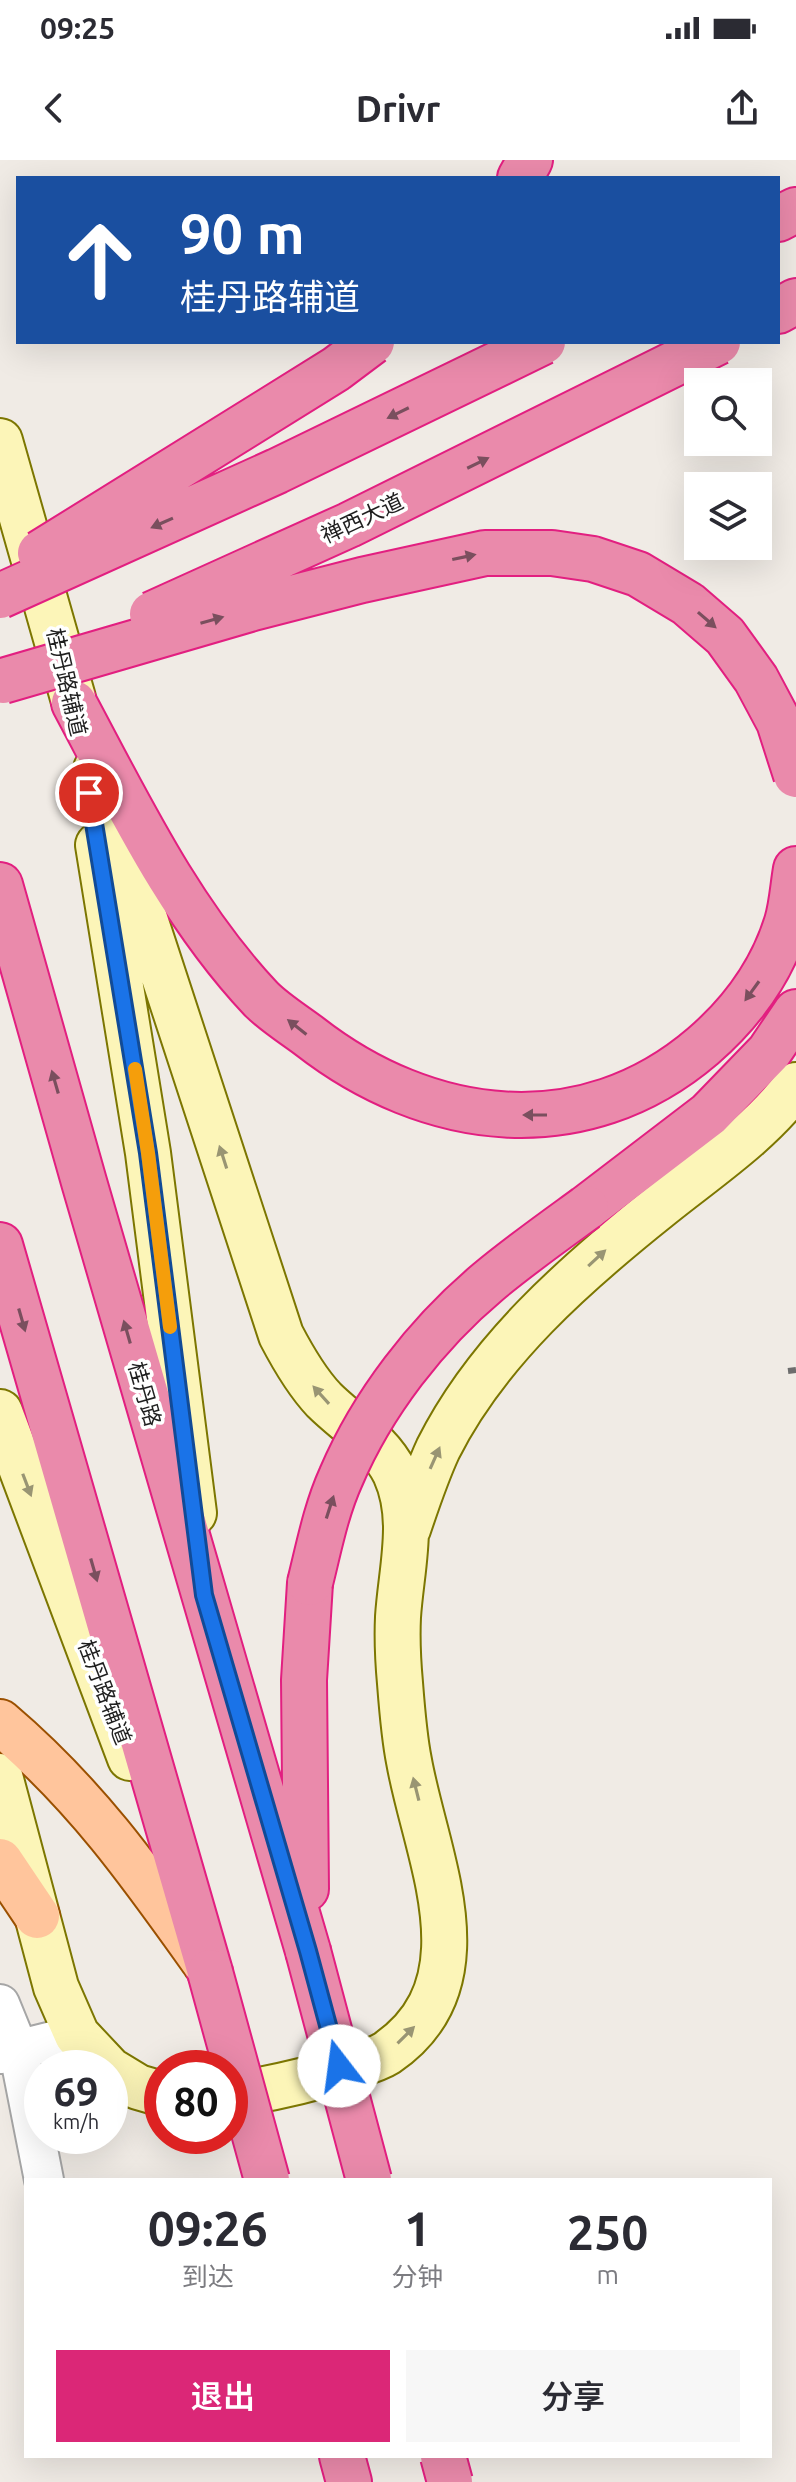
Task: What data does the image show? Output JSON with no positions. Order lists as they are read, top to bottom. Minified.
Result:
{"streets":{"highway":["禅西大道","桂丹路"],"street":["桂丹路辅道"]},"crossings":[["桂丹路辅道","桂丹路"]],"page":{"status":"09:25","header":"Drivr","turn":["90 m","桂丹路辅道"],"speed":"69 km/h","limit":"80","eta":["09:26","到达","1","分钟","250","m"],"buttons":["退出","分享"]}}
